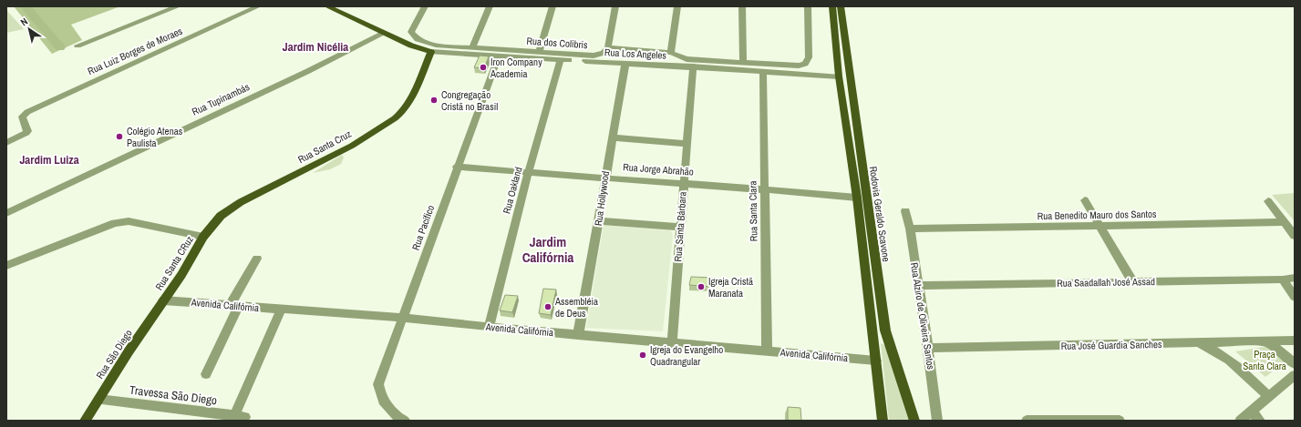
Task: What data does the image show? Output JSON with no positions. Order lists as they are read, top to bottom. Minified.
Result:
{"streets":{"main road":["Rua Santa Cruz","Rodovia Geraldo Scavone","Rua Santa CRuz","Rua São Diego"],"street":["Rua dos Colibris","Rua Luiz Borges de Moraes","Rua Los Angeles","Rua Tupinambás","Rua Jorge Abrahão","Rua Oakland","Rua Hollywood","Rua Santa Clara","Rua Benedito Mauro dos Santos","Rua Santa Bárbara","Rua Pacífico","Rua Saadallah José Assad","Avenida Califórnia","Rua Alziro de Oliveira Santos","Rua José Guardia Sanches","Travessa São Diego"]},"crossings":[["Rua Los Angeles","Rua Santa Cruz"],["Rua Los Angeles","Rua Oakland"],["Rua Los Angeles","Rua Hollywood"],["Rua Los Angeles","Rua Santa Clara"],["Rua Los Angeles","Rodovia Geraldo Scavone"],["Rua Los Angeles","Rua Santa Bárbara"],["Rua Los Angeles","Rua Pacífico"],["Rua Santa Cruz","Rua Santa CRuz"],["Rua Jorge Abrahão","Rua Oakland"],["Rua Jorge Abrahão","Rua Hollywood"],["Rua Jorge Abrahão","Rua Santa Clara"],["Rua Jorge Abrahão","Rodovia Geraldo Scavone"],["Rua Jorge Abrahão","Rua Santa Bárbara"],["Rua Jorge Abrahão","Rua Pacífico"],["Rua Oakland","Avenida Califórnia"],["Rua Hollywood","Avenida Califórnia"],["Rua Santa Clara","Avenida Califórnia"],["Rodovia Geraldo Scavone","Avenida Califórnia"],["Rua Benedito Mauro dos Santos","Rua Alziro de Oliveira Santos"],["Rua Santa Bárbara","Avenida Califórnia"],["Rua Pacífico","Avenida Califórnia"],["Rua Santa CRuz","Avenida Califórnia"],["Rua Santa CRuz","Rua São Diego"],["Rua Saadallah José Assad","Rua Alziro de Oliveira Santos"],["Avenida Califórnia","Rua São Diego"],["Avenida Califórnia","Travessa São Diego"],["Rua Alziro de Oliveira Santos","Rua José Guardia Sanches"],["Rua São Diego","Travessa São Diego"]],"districts":["Jardim Nicélia","Jardim Luiza","Jardim Califórnia"],"parks":["Praça Santa Clara"],"places":["Iron Company Academia","Congregação Cristã no Brasil","Colégio Atenas Paulista","Igreja Cristã Maranata","Assembléia de Deus","Igreja do Evangelho Quadrangular"],"north":"top left"}
